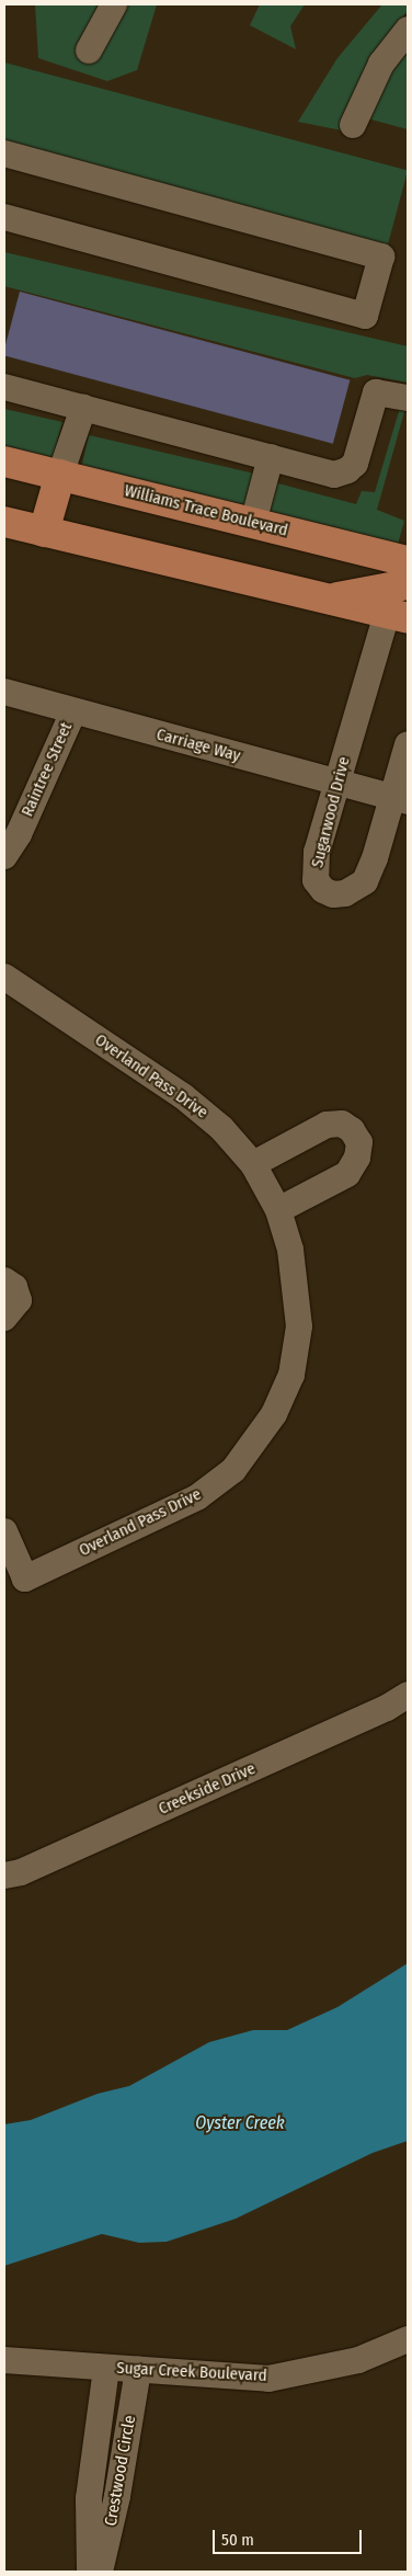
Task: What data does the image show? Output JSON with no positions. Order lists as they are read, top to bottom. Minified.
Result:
{"streets":{"main road":["Williams Trace Boulevard"],"street":["Carriage Way","Raintree Street","Sugarwood Drive","Overland Pass Drive","Creekside Drive","Sugar Creek Boulevard","Crestwood Circle"]},"crossings":[["Carriage Way","Raintree Street"],["Carriage Way","Sugarwood Drive"],["Sugar Creek Boulevard","Crestwood Circle"]],"water":["Oyster Creek"],"scale_bar":"50 m"}
